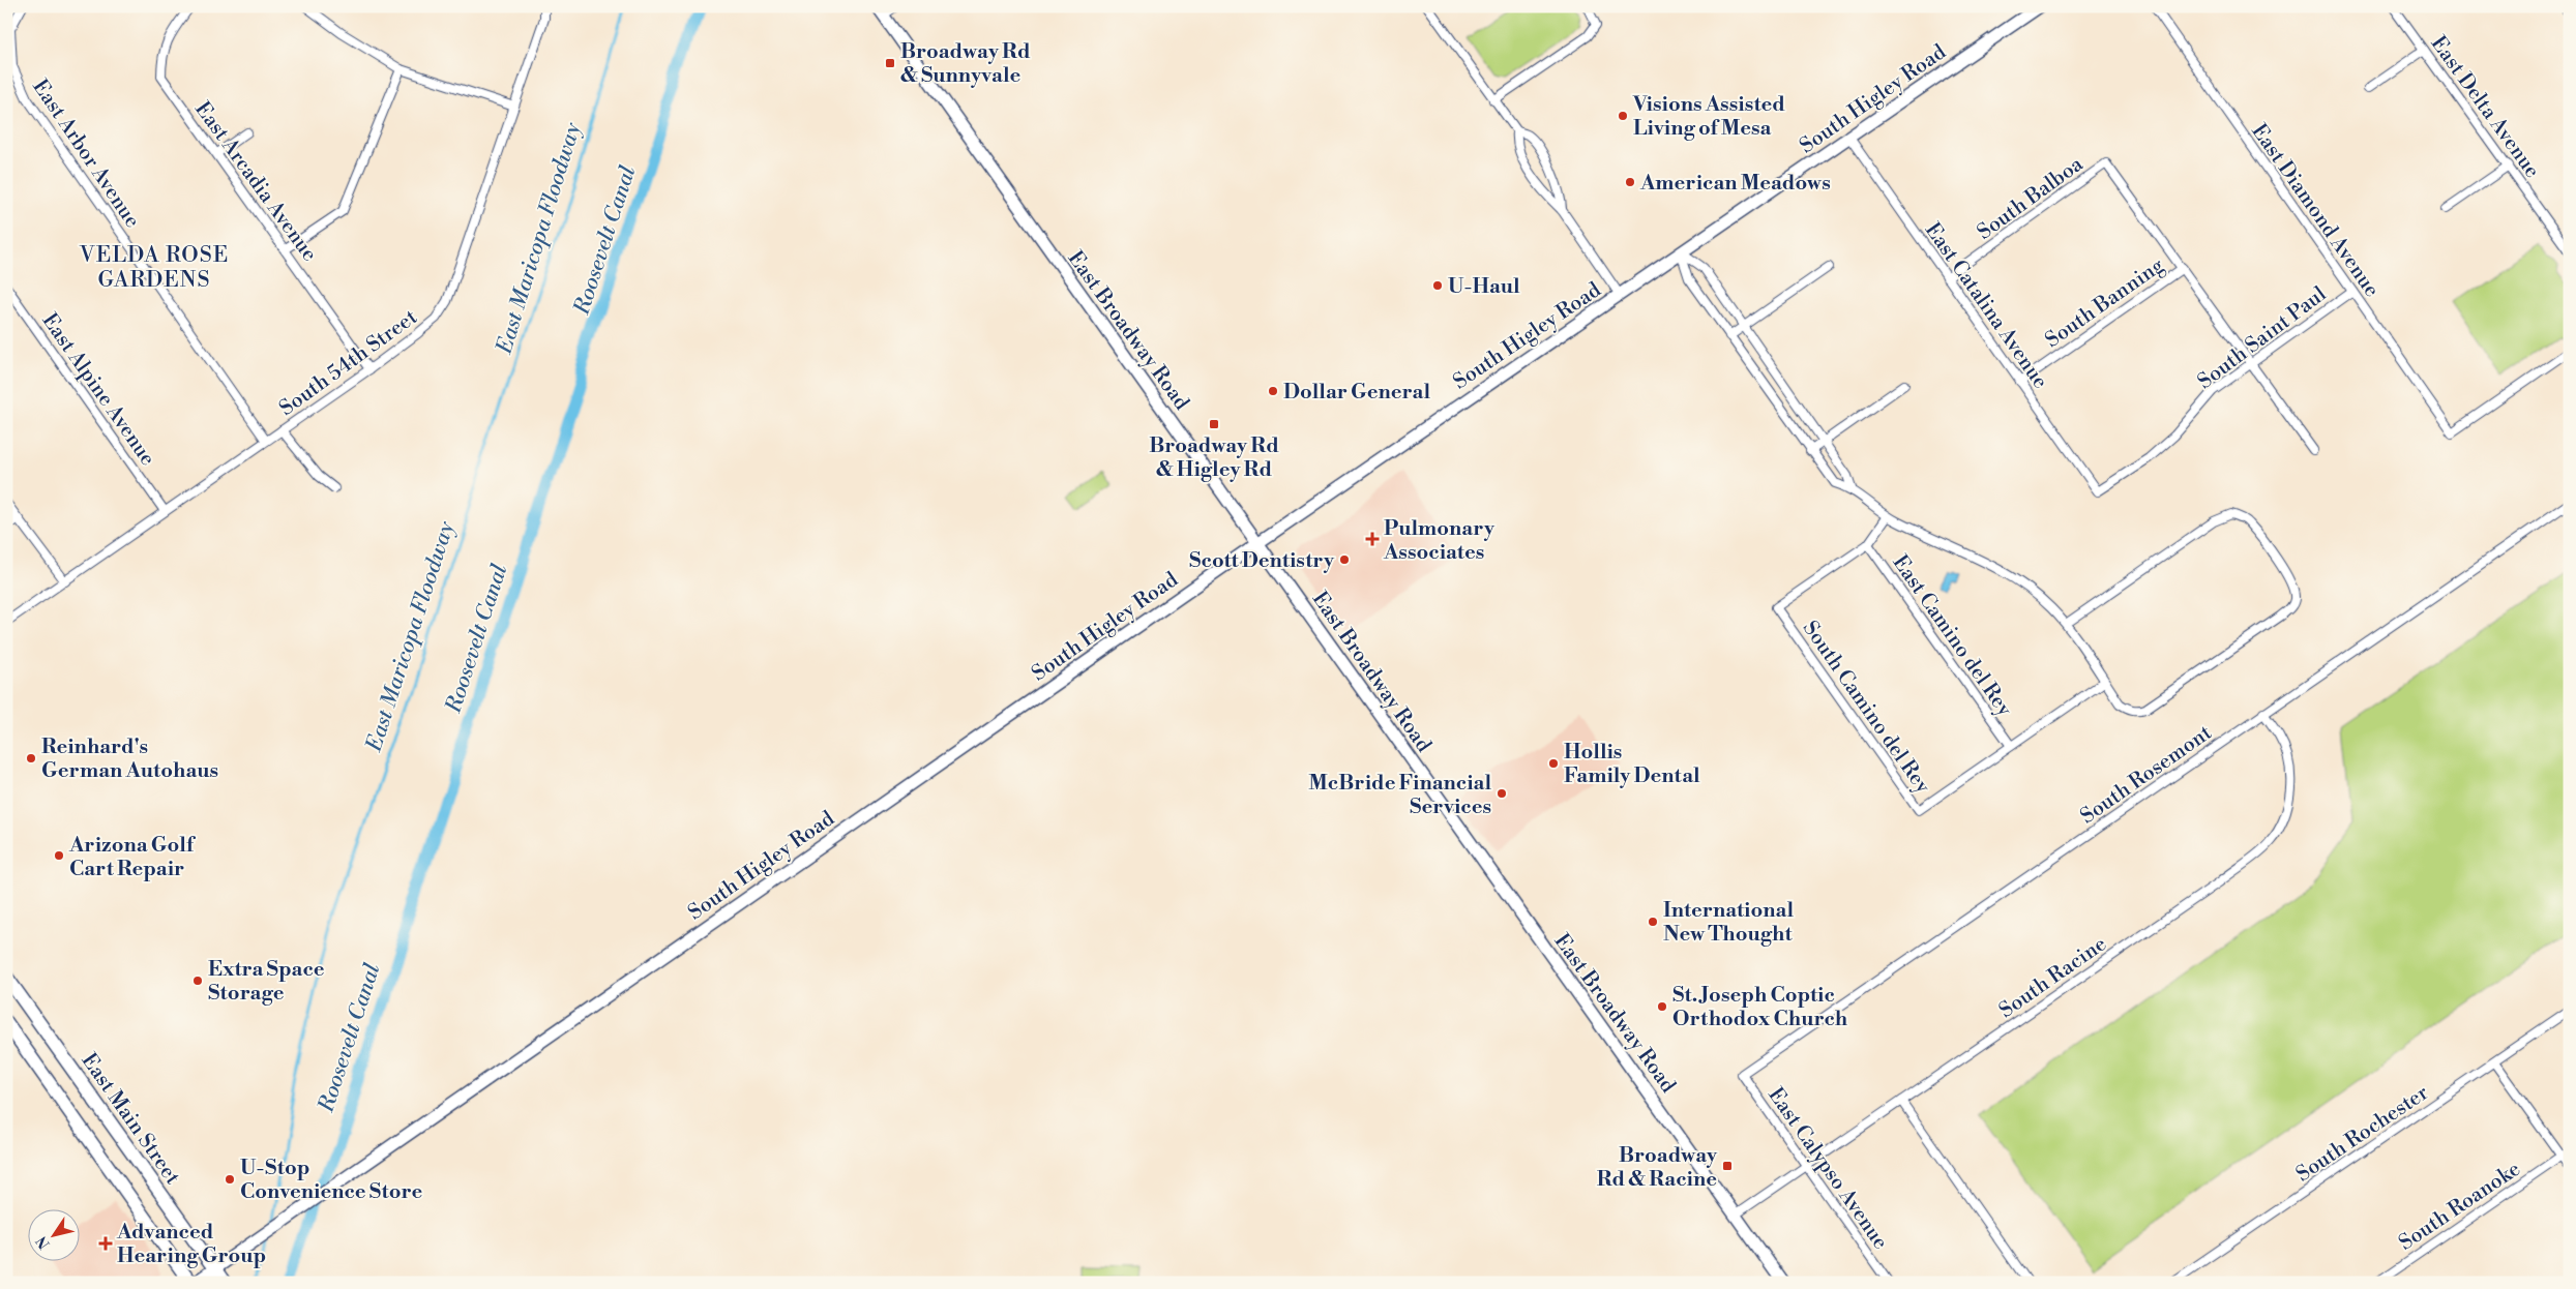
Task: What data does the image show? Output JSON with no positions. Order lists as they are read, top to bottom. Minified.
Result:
{"streets":{"main road":["South Higley Road","East Broadway Road","East Main Street"],"street":["East Delta Avenue","East Arbor Avenue","East Arcadia Avenue","South Balboa","East Diamond Avenue","South Banning","East Catalina Avenue","South Saint Paul","South 54th Street","East Alpine Avenue","East Camino del Rey","South Camino del Rey","South Rosemont","South Racine","South Rochester","East Calypso Avenue","South Roanoke"]},"crossings":[["South Higley Road","East Catalina Avenue"],["South Higley Road","East Broadway Road"],["South Higley Road","East Main Street"],["East Arbor Avenue","South 54th Street"],["East Arcadia Avenue","South 54th Street"],["South Balboa","South Banning"],["South Balboa","East Catalina Avenue"],["East Diamond Avenue","South Saint Paul"],["South Banning","East Catalina Avenue"],["East Catalina Avenue","South Saint Paul"],["East Broadway Road","South Racine"],["South 54th Street","East Alpine Avenue"],["East Camino del Rey","South Camino del Rey"],["South Rosemont","South Racine"],["South Rosemont","East Calypso Avenue"],["South Racine","East Calypso Avenue"]],"districts":["VELDA ROSE GARDENS"],"water":["East Maricopa Floodway","Roosevelt Canal"],"places":{"transit":["Broadway Rd & Sunnyvale","Broadway Rd & Higley Rd","Broadway Rd & Racine"],"other":["Visions Assisted Living of Mesa","American Meadows","U-Haul","Dollar General","Scott Dentistry","Reinhard's German Autohaus","Hollis Family Dental","McBride Financial Services","Arizona Golf Cart Repair","International New Thought","Extra Space Storage","St. Joseph Coptic Orthodox Church","U-Stop Convenience Store"],"health":["Pulmonary Associates","Advanced Hearing Group"]},"north":"bottom left"}
